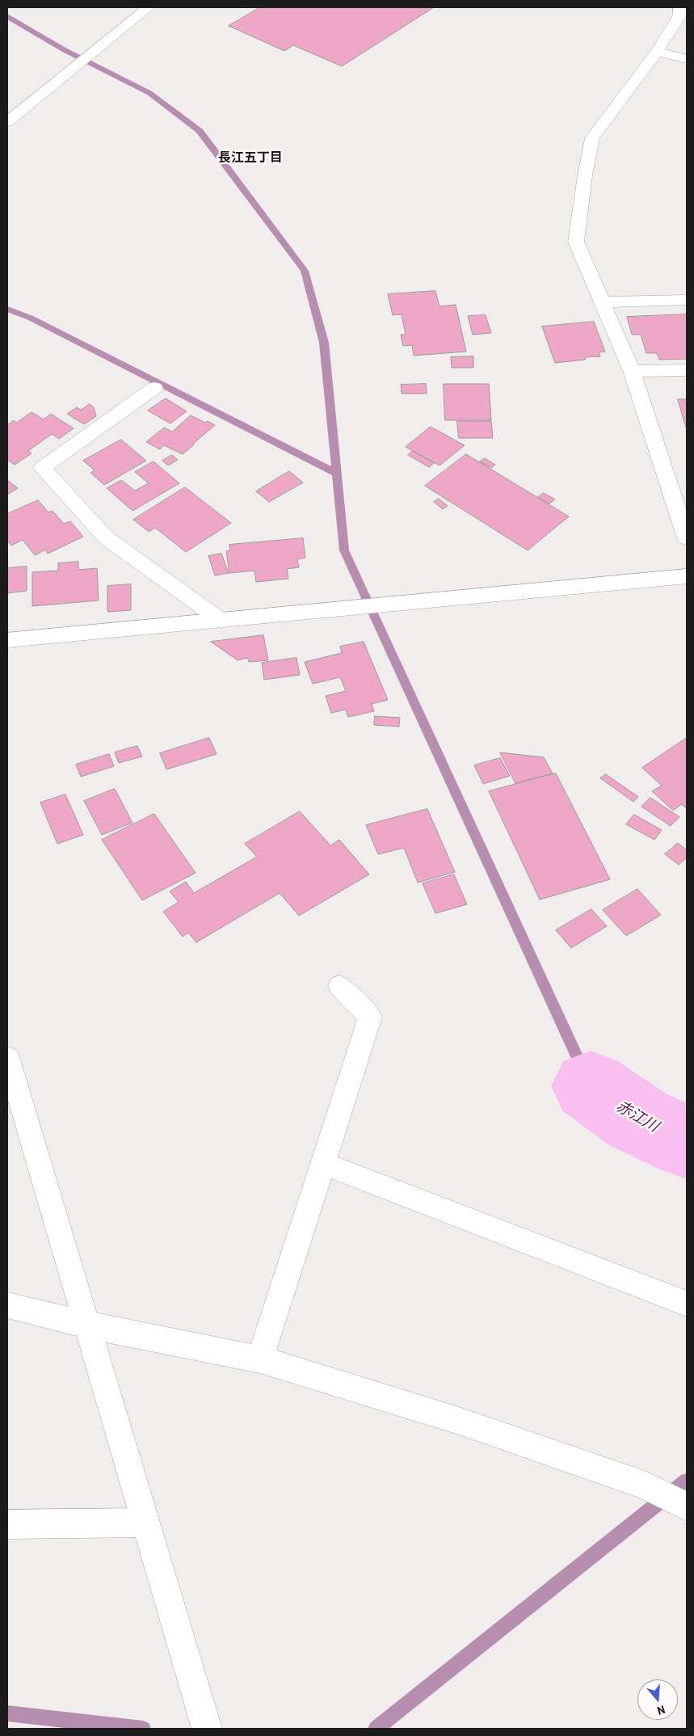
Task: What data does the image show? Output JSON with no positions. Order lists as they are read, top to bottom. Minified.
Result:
{"districts":["長江五丁目"],"water":["赤江川"],"north":"bottom"}
